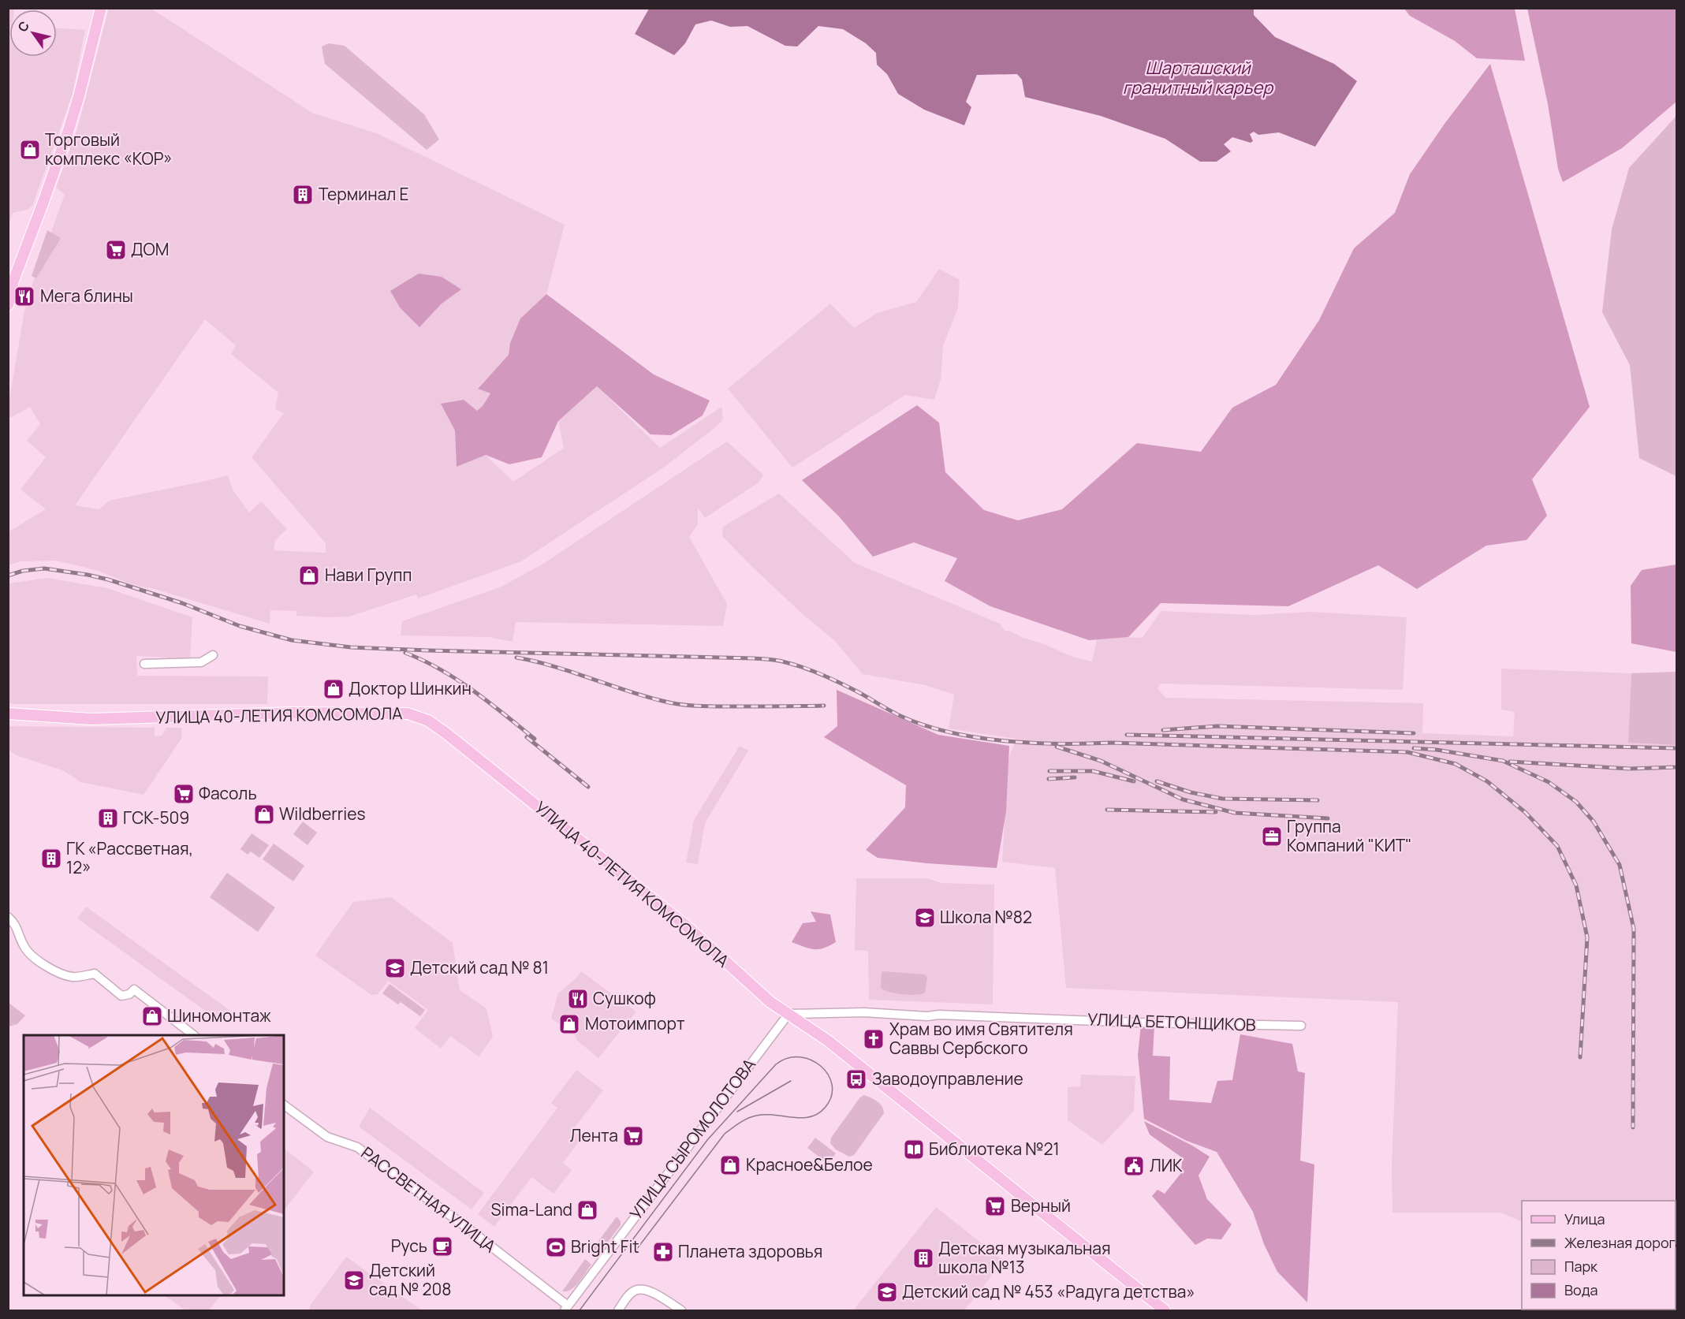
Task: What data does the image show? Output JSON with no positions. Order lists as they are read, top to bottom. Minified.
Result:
{"streets":{"main road":["УЛИЦА 40-ЛЕТИЯ КОМСОМОЛА"],"street":["УЛИЦА БЕТОНЩИКОВ","УЛИЦА СЫРОМОЛОТОВА","РАССВЕТНАЯ УЛИЦА"]},"crossings":[["УЛИЦА 40-ЛЕТИЯ КОМСОМОЛА","УЛИЦА БЕТОНЩИКОВ"],["УЛИЦА 40-ЛЕТИЯ КОМСОМОЛА","УЛИЦА СЫРОМОЛОТОВА"],["УЛИЦА БЕТОНЩИКОВ","УЛИЦА СЫРОМОЛОТОВА"],["УЛИЦА СЫРОМОЛОТОВА","РАССВЕТНАЯ УЛИЦА"]],"water":["Шарташский гранитный карьер"],"places":{"shop":["Торговый комплекс «КОР»","Нави Групп","Доктор Шинкин","Wildberries","Шиномонтаж","Мотоимпорт","Красное&Белое","Sima-Land"],"building":["Терминал Е","ГСК-509","ГК «Рассветная, 12»","Детская музыкальная школа №13"],"supermarket":["ДОМ","Фасоль","Лента","Верный"],"restaurant":["Мега блины","Сушкоф"],"office":["Группа Компаний \"КИТ\""],"school or university":["Школа №82","Детский сад № 81","Детский сад № 208","Детский сад № 453 «Радуга детства»"],"church":["Храм во имя Святителя Саввы Сербского"],"bus stop":["Заводоуправление"],"library":["Библиотека №21"],"public building":["ЛИК"],"cafe":["Русь"],"sports":["Bright Fit"],"pharmacy":["Планета здоровья"]},"legend":["Улица","Железная дорога","Парк","Вода"],"north":"top left"}
